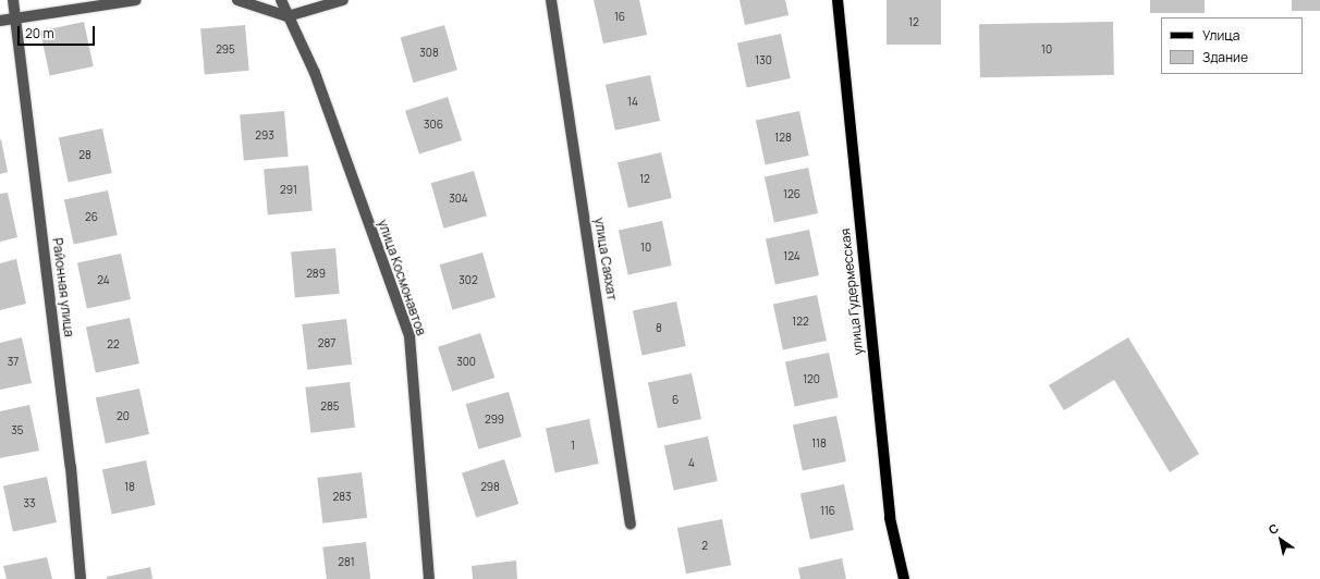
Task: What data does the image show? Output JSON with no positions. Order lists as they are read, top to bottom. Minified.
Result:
{"streets":{"main road":["улица Гудермесская"],"street":["улица Саяхат","улица Космонавтов","Районная улица"]},"house_numbers":["16","12","295","10","308","130","14","306","293","128","28","12","291","126","304","26","10","124","289","24","302","122","8","287","22","37","300","120","6","285","20","299","35","118","1","4","18","298","283","33","116","2","281"],"legend":["Улица","Здание"],"scale_bar":"20 m","north":"top left"}
